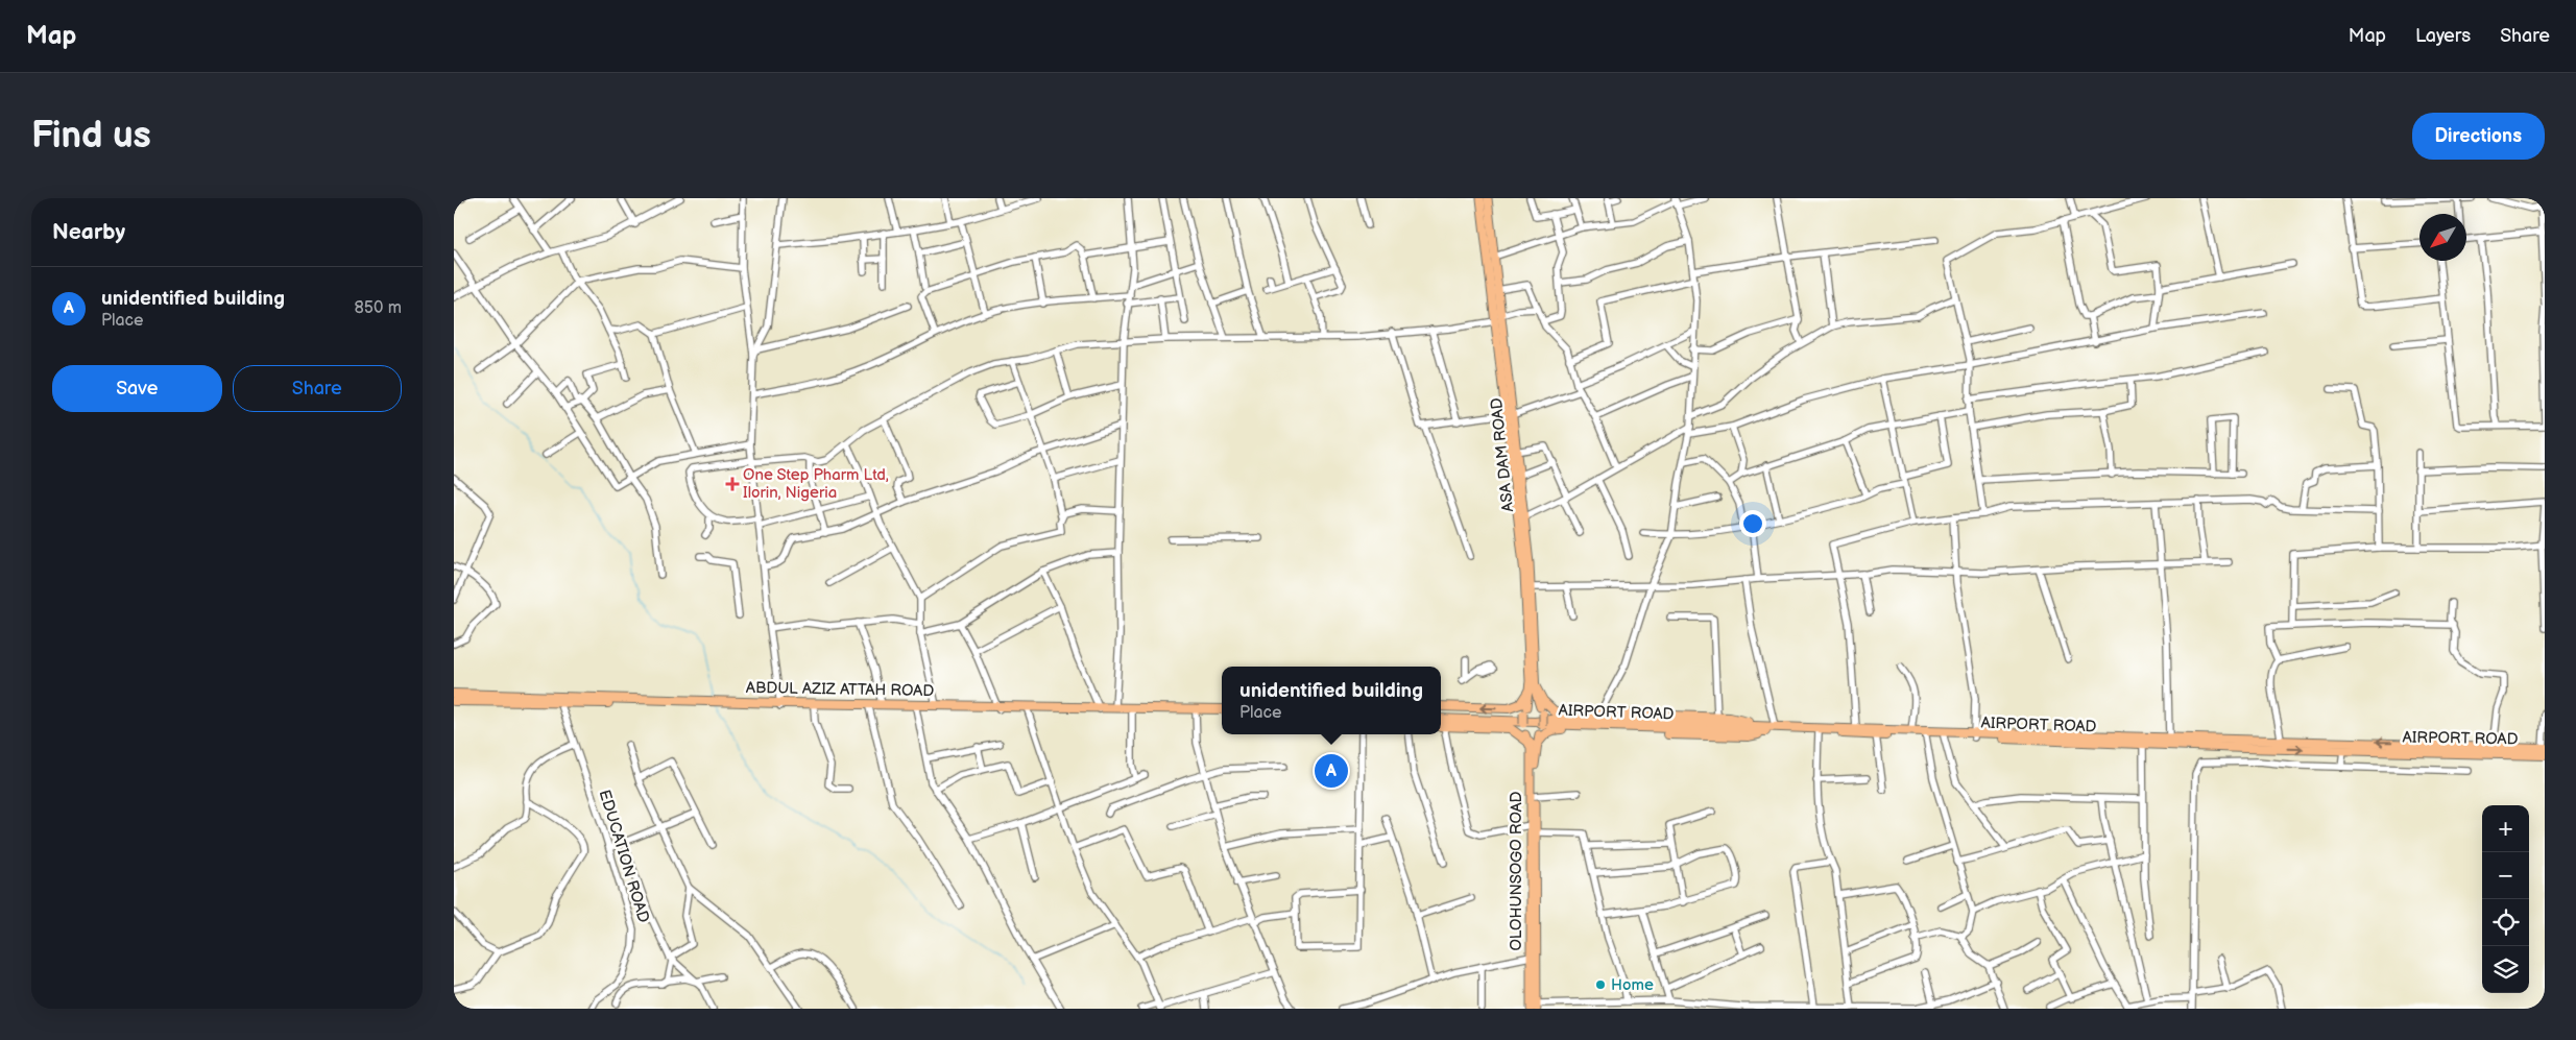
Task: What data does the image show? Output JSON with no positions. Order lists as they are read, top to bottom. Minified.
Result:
{"streets":{"highway":["ABDUL AZIZ ATTAH ROAD","AIRPORT ROAD"],"main road":["ASA DAM ROAD","OLOHUNSOGO ROAD"],"street":["EDUCATION ROAD"]},"crossings":[["ASA DAM ROAD","AIRPORT ROAD"],["ASA DAM ROAD","OLOHUNSOGO ROAD"],["ABDUL AZIZ ATTAH ROAD","EDUCATION ROAD"],["AIRPORT ROAD","OLOHUNSOGO ROAD"]],"places":{"health":["One Step Pharm Ltd, Ilorin, Nigeria"],"other":["Home"]},"north":"bottom left","page":{"header":"Map","nav":["Map","Layers","Share"],"buttons":["Directions",["Save","Share"]],"title":"Find us","heading":"Nearby","list":[{"mark":"A","name":"unidentified building","note":"Place","value":"850 m"}],"popup":["unidentified building","Place"],"pins":"A","map_buttons":["+","−"]}}
